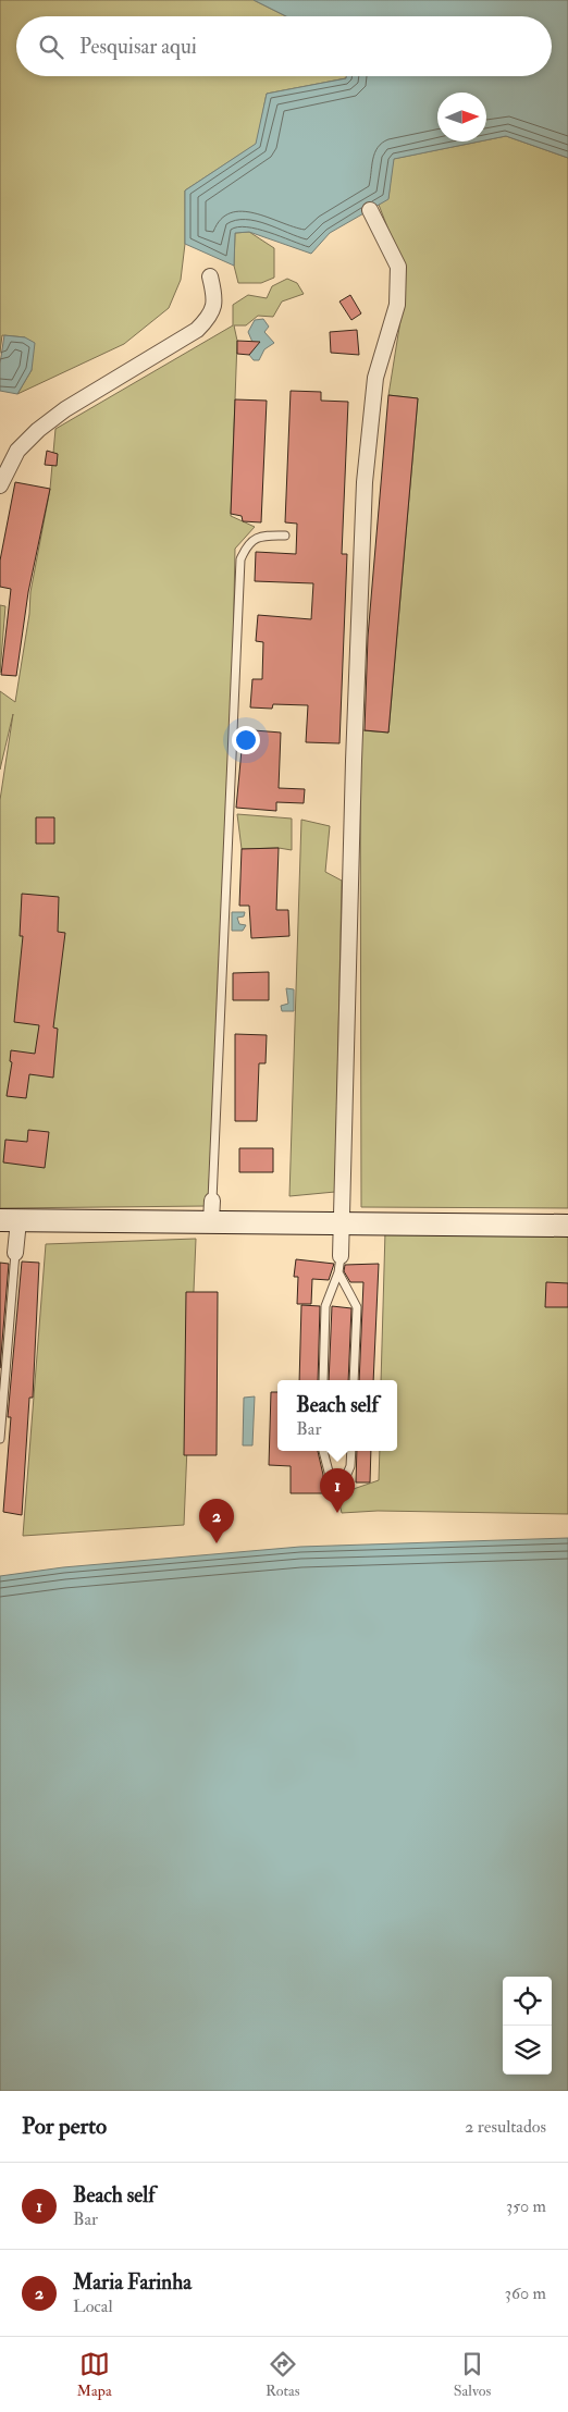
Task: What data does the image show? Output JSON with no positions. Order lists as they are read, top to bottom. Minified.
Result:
{"north":"right","page":{"search":"Pesquisar aqui","popup":["Beach self","Bar"],"pins":["1","2"],"heading":["Por perto","2 resultados"],"list":[{"mark":"1","name":"Beach self","note":"Bar","value":"350 m"},{"mark":"2","name":"Maria Farinha","note":"Local","value":"360 m"}],"nav":["Mapa","Rotas","Salvos"]}}
